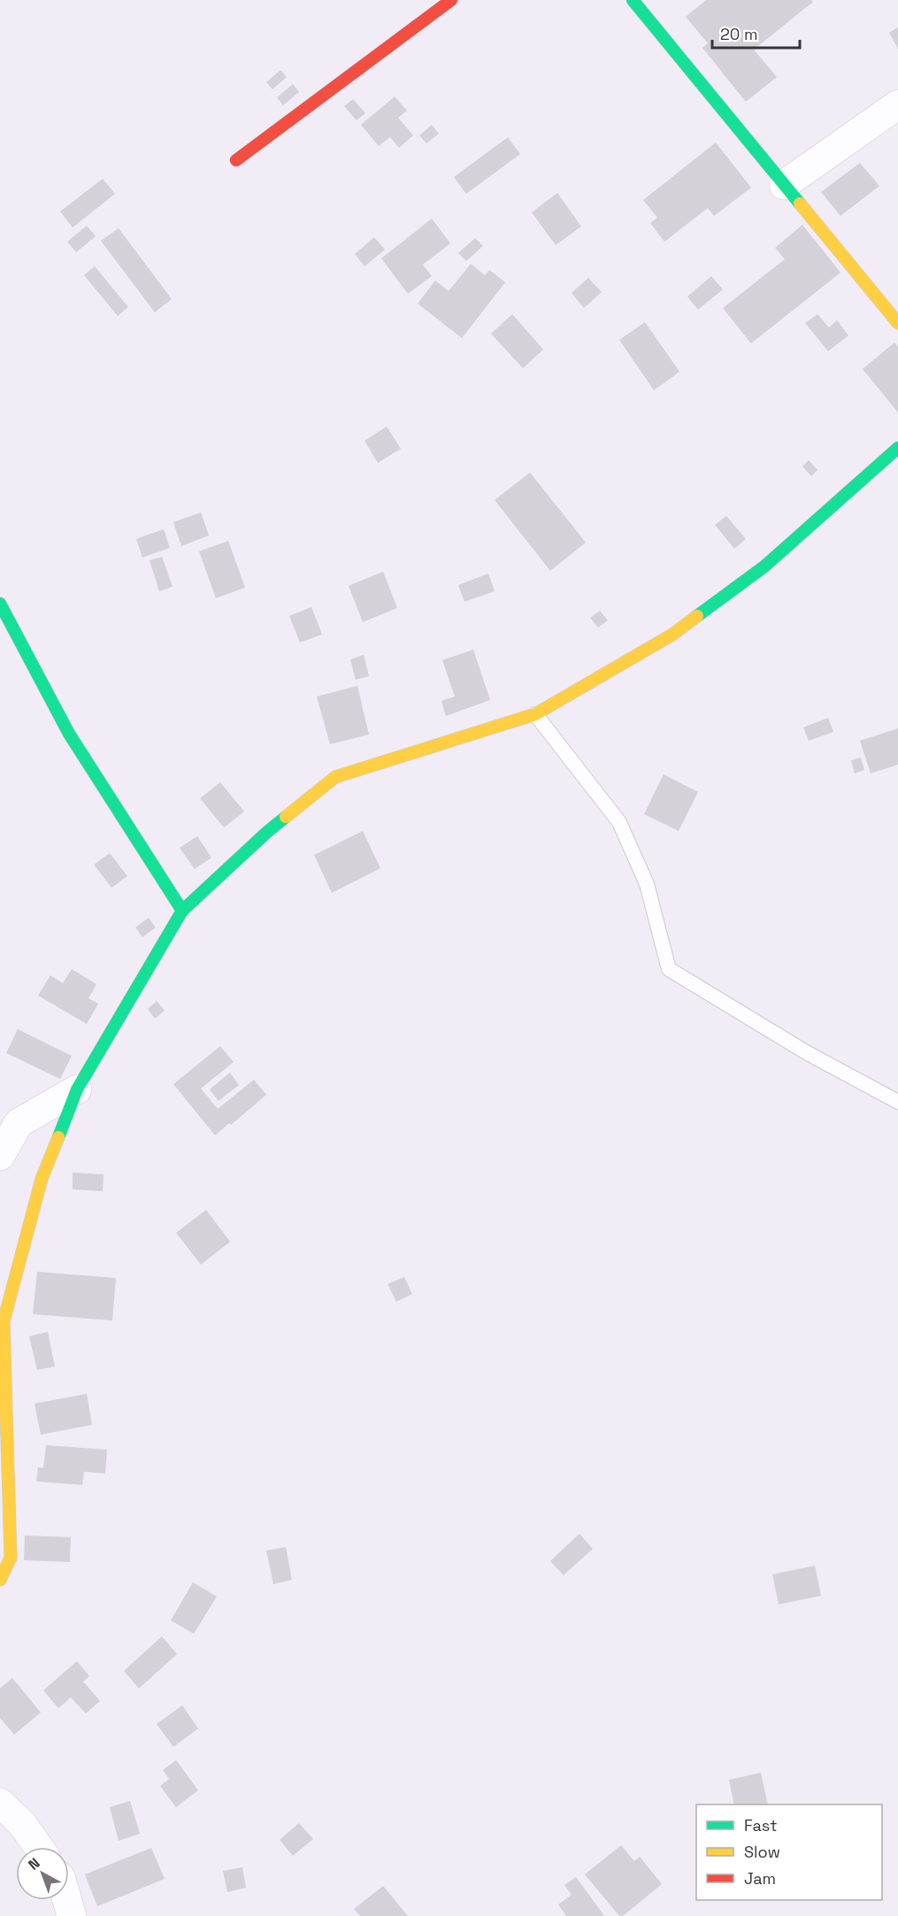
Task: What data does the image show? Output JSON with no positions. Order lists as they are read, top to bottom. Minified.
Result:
{"legend":["Fast","Slow","Jam"],"scale_bar":"20 m","north":"top left"}
